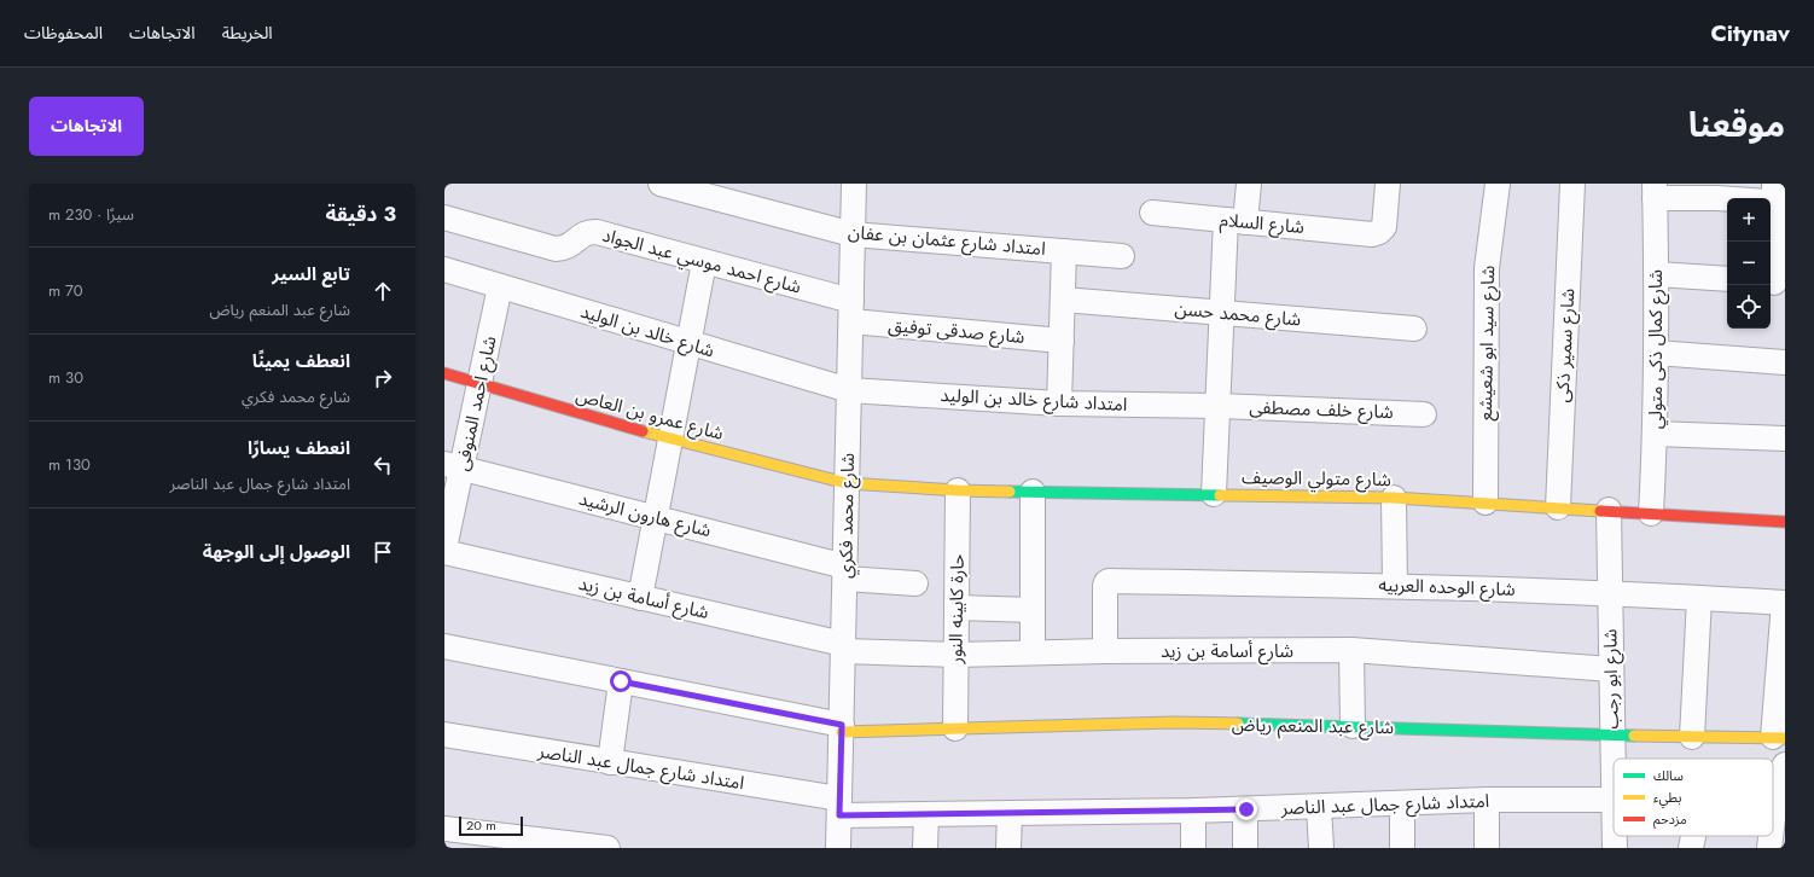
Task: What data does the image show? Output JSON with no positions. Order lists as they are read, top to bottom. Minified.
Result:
{"streets":{"street":["شارع السلام","امتداد شارع عثمان بن عفان","شارع احمد موسي عبد الجواد","شارع محمد حسن","شارع خالد بن الوليد","شارع صدقى توفيق","شارع سيد ابو شعيشع","شارع سمير ذكى","شارع كمال ذكى متولي","امتداد شارع خالد بن الوليد","شارع احمد المنوفى","شارع خلف مصطفى","شارع عمرو بن العاص","شارع متولي الوصيف","شارع هارون الرشيد","شارع محمد فكري","شارع الوحده العربيه","شارع أسامة بن زيد","حارة كابينه النور","شارع ابو رجب","شارع عبد المنعم رياض","امتداد شارع جمال عبد الناصر"]},"crossings":[["امتداد شارع عثمان بن عفان","شارع محمد فكري"],["شارع احمد موسي عبد الجواد","شارع صدقى توفيق"],["شارع احمد موسي عبد الجواد","شارع محمد فكري"],["شارع خالد بن الوليد","امتداد شارع خالد بن الوليد"],["شارع خالد بن الوليد","شارع احمد المنوفى"],["شارع خالد بن الوليد","شارع محمد فكري"],["شارع صدقى توفيق","شارع محمد فكري"],["شارع سيد ابو شعيشع","شارع متولي الوصيف"],["شارع سمير ذكى","شارع متولي الوصيف"],["شارع كمال ذكى متولي","شارع متولي الوصيف"],["امتداد شارع خالد بن الوليد","شارع خلف مصطفى"],["امتداد شارع خالد بن الوليد","شارع محمد فكري"],["شارع احمد المنوفى","شارع عمرو بن العاص"],["شارع احمد المنوفى","شارع هارون الرشيد"],["شارع احمد المنوفى","شارع أسامة بن زيد"],["شارع عمرو بن العاص","شارع متولي الوصيف"],["شارع عمرو بن العاص","شارع محمد فكري"],["شارع متولي الوصيف","شارع محمد فكري"],["شارع متولي الوصيف","حارة كابينه النور"],["شارع متولي الوصيف","شارع ابو رجب"],["شارع هارون الرشيد","شارع محمد فكري"],["شارع محمد فكري","شارع أسامة بن زيد"],["شارع محمد فكري","شارع عبد المنعم رياض"],["شارع محمد فكري","امتداد شارع جمال عبد الناصر"],["شارع الوحده العربيه","شارع أسامة بن زيد"],["شارع الوحده العربيه","شارع ابو رجب"],["شارع أسامة بن زيد","حارة كابينه النور"],["شارع أسامة بن زيد","شارع ابو رجب"],["حارة كابينه النور","شارع عبد المنعم رياض"],["شارع ابو رجب","شارع عبد المنعم رياض"],["شارع ابو رجب","امتداد شارع جمال عبد الناصر"]],"legend":["سالك","بطيء","مزدحم"],"scale_bar":"20 m","page":{"header":"Citynav","nav":["الخريطة","الاتجاهات","المحفوظات"],"title":"موقعنا","buttons":"الاتجاهات","heading":["3 دقيقة","سيرًا · 230 m"],"map_buttons":["+","−"],"list":[["تابع السير","شارع عبد المنعم رياض","70 m"],["انعطف يمينًا","شارع محمد فكري","30 m"],["انعطف يسارًا","امتداد شارع جمال عبد الناصر","130 m"],"الوصول إلى الوجهة"],"scale":"20 m"}}
